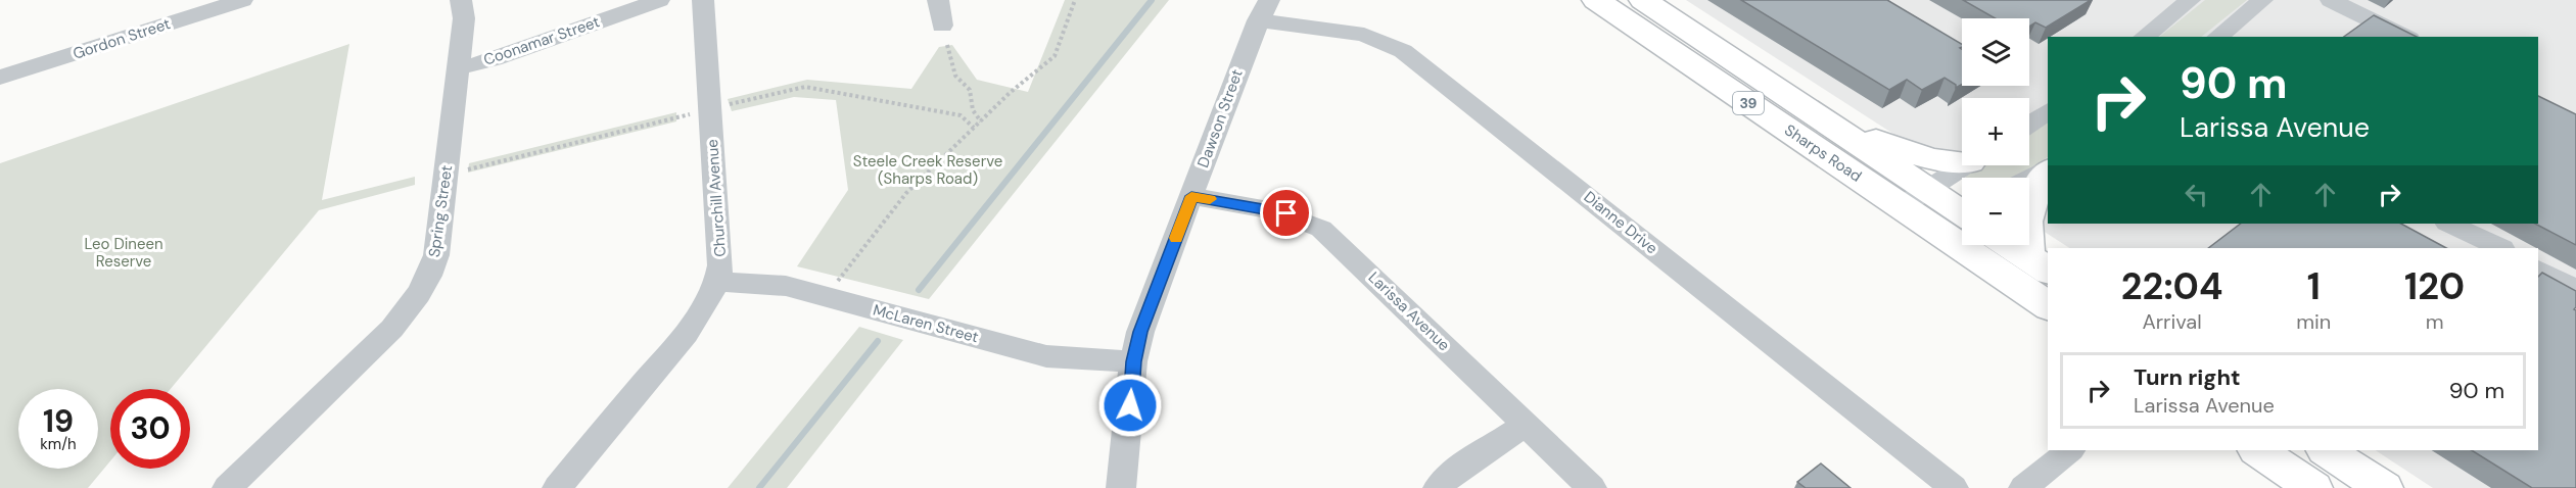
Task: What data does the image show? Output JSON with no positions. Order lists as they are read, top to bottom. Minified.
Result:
{"streets":{"main road":["39","Sharps Road"],"street":["Gordon Street","Coonamar Street","Dawson Street","Churchill Avenue","Spring Street","Dianne Drive","Larissa Avenue","McLaren Street"]},"crossings":[["Coonamar Street","Spring Street"],["Dawson Street","Dianne Drive"],["Dawson Street","Larissa Avenue"],["Dawson Street","McLaren Street"],["Churchill Avenue","McLaren Street"]],"parks":["Steele Creek Reserve (Sharps Road)","Leo Dineen Reserve"],"page":{"map_buttons":["+","−"],"turn":["90 m","Larissa Avenue"],"eta":["22:04","Arrival","1","min","120","m"],"list":[{"name":"Turn right","note":"Larissa Avenue","value":"90 m"}],"speed":"19 km/h","limit":"30"}}
